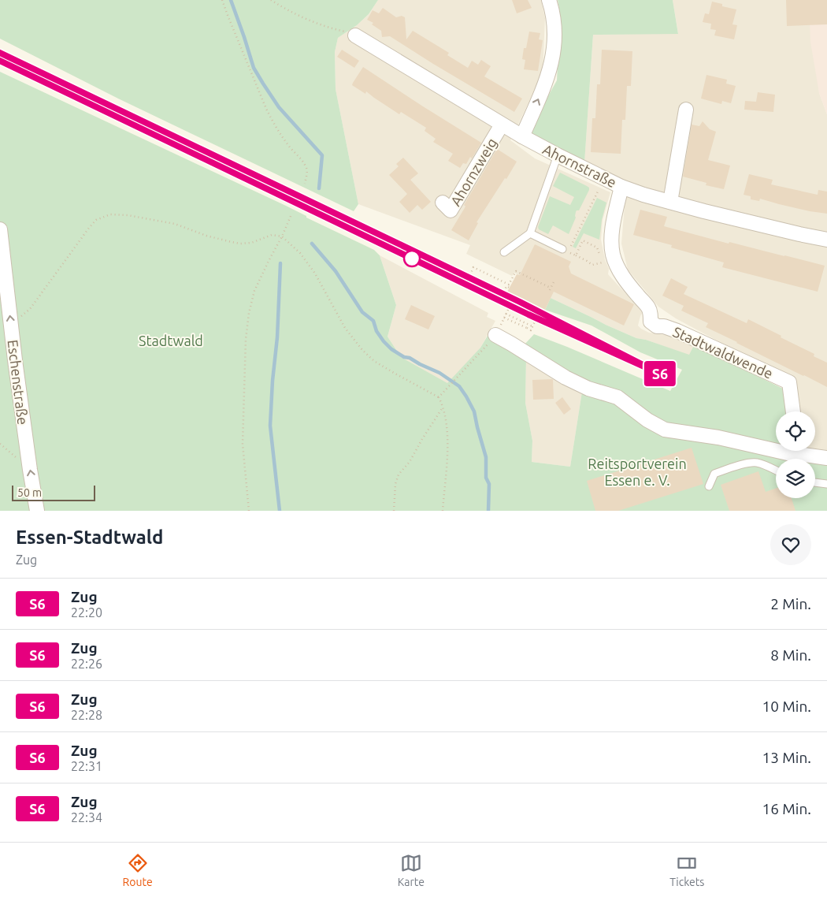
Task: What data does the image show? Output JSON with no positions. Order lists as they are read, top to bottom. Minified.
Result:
{"streets":{"street":["Ahornstraße","Ahornzweig","Stadtwaldwende","Eschenstraße"]},"crossings":[["Ahornstraße","Ahornzweig"],["Ahornstraße","Stadtwaldwende"]],"one_way":["Eschenstraße"],"parks":["Stadtwald","Reitsportverein Essen e. V."],"scale_bar":"50 m","page":{"on_map":"S6","scale":"50 m","heading":["Essen-Stadtwald","Zug"],"list":[{"mark":"S6","name":"Zug","note":"22:20","value":"2 Min."},{"mark":"S6","name":"Zug","note":"22:26","value":"8 Min."},{"mark":"S6","name":"Zug","note":"22:28","value":"10 Min."},{"mark":"S6","name":"Zug","note":"22:31","value":"13 Min."},{"mark":"S6","name":"Zug","note":"22:34","value":"16 Min."}],"tabs":["Route","Karte","Tickets"]}}
